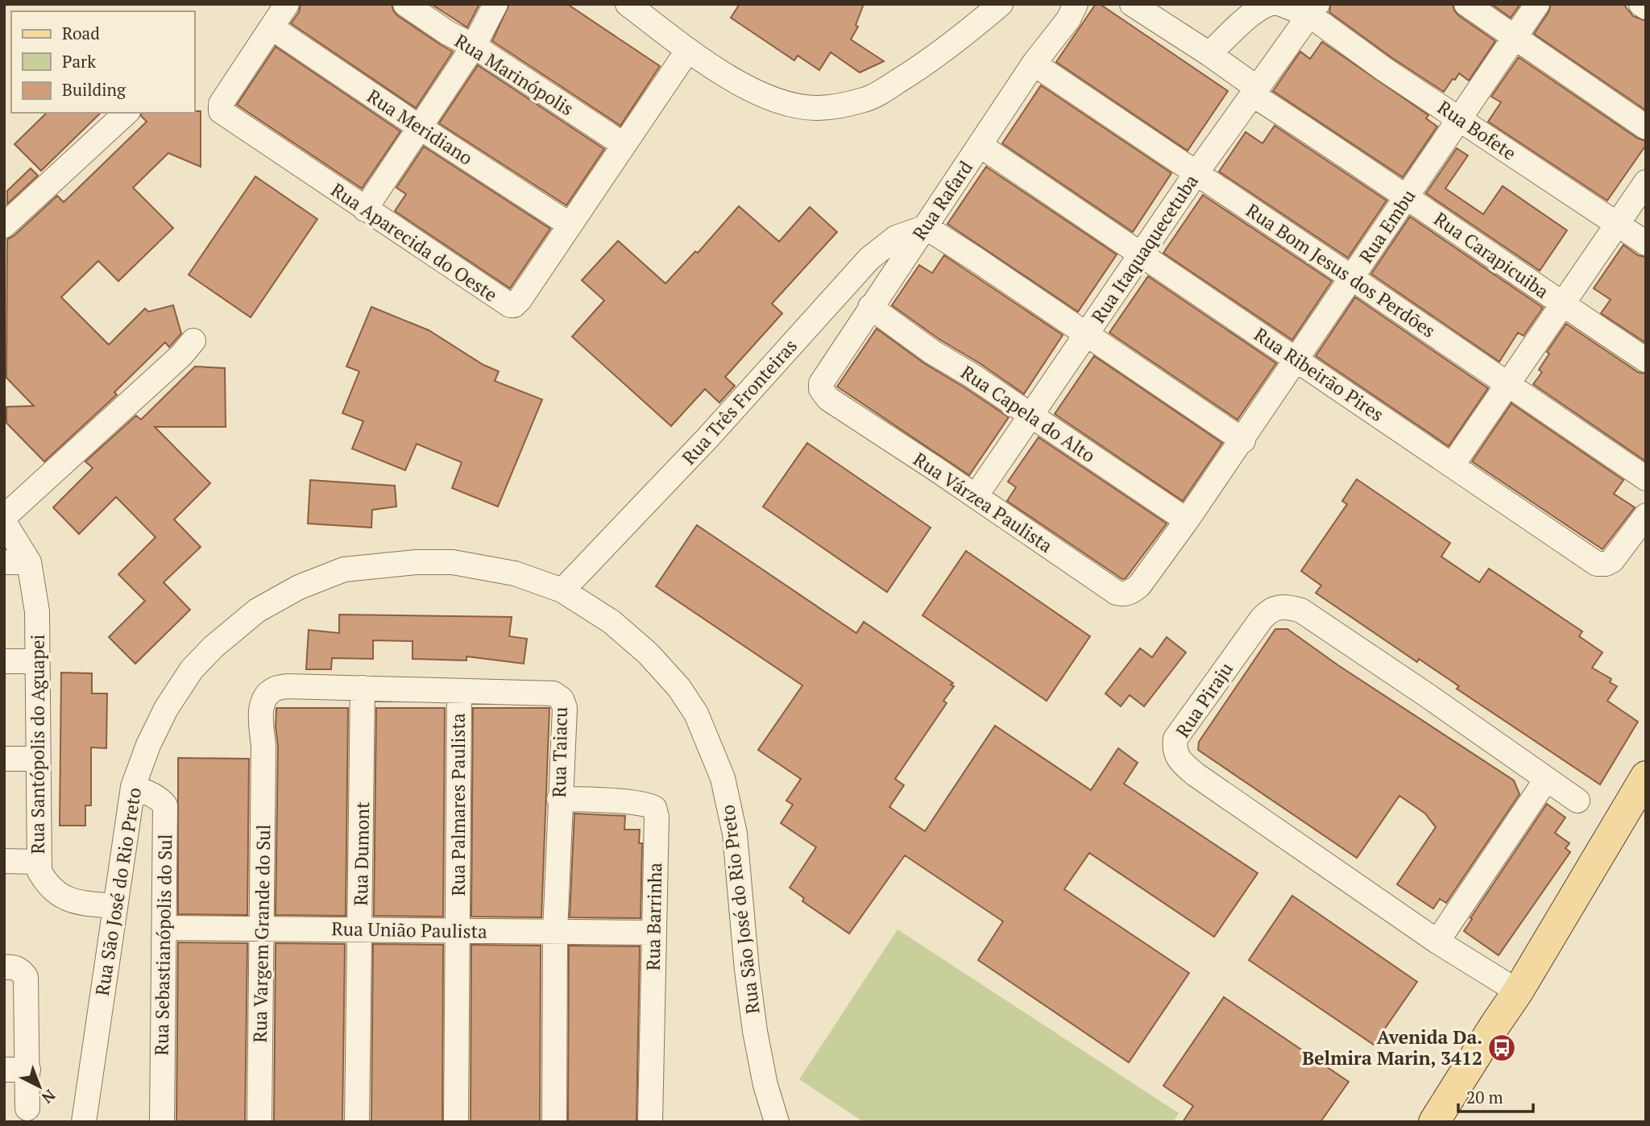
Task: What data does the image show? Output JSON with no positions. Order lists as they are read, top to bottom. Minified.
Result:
{"streets":{"street":["Rua Marinópolis","Rua Meridiano","Rua Bofete","Rua Rafard","Rua Embu","Rua Aparecida do Oeste","Rua Itaquaquecetuba","Rua Carapicuiba","Rua Bom Jesus dos Perdões","Rua Ribeirão Pires","Rua Três Fronteiras","Rua Capela do Alto","Rua Várzea Paulista","Rua Piraju","Rua Santópolis do Aguapei","Rua Taiacu","Rua Palmares Paulista","Rua Dumont","Rua São José do Rio Preto","Rua Barrinha","Rua União Paulista","Rua Vargem Grande do Sul","Rua Sebastianópolis do Sul"]},"crossings":[["Rua Marinópolis","Rua Aparecida do Oeste"],["Rua Meridiano","Rua Aparecida do Oeste"],["Rua Bofete","Rua Embu"],["Rua Bofete","Rua Itaquaquecetuba"],["Rua Rafard","Rua Bom Jesus dos Perdões"],["Rua Rafard","Rua Ribeirão Pires"],["Rua Rafard","Rua Três Fronteiras"],["Rua Rafard","Rua Capela do Alto"],["Rua Rafard","Rua Várzea Paulista"],["Rua Embu","Rua Carapicuiba"],["Rua Embu","Rua Bom Jesus dos Perdões"],["Rua Embu","Rua Ribeirão Pires"],["Rua Embu","Rua Capela do Alto"],["Rua Embu","Rua Várzea Paulista"],["Rua Itaquaquecetuba","Rua Carapicuiba"],["Rua Itaquaquecetuba","Rua Bom Jesus dos Perdões"],["Rua Itaquaquecetuba","Rua Ribeirão Pires"],["Rua Itaquaquecetuba","Rua Capela do Alto"],["Rua Itaquaquecetuba","Rua Várzea Paulista"],["Rua Três Fronteiras","Rua São José do Rio Preto"],["Rua Santópolis do Aguapei","Rua São José do Rio Preto"],["Rua Taiacu","Rua Palmares Paulista"],["Rua Taiacu","Rua Dumont"],["Rua Taiacu","Rua Barrinha"],["Rua Taiacu","Rua União Paulista"],["Rua Taiacu","Rua Vargem Grande do Sul"],["Rua Palmares Paulista","Rua União Paulista"],["Rua Dumont","Rua União Paulista"],["Rua São José do Rio Preto","Rua Sebastianópolis do Sul"],["Rua Barrinha","Rua União Paulista"],["Rua União Paulista","Rua Vargem Grande do Sul"],["Rua União Paulista","Rua Sebastianópolis do Sul"]],"places":{"bus stop":["Avenida Da. Belmira Marin, 3412"]},"legend":["Road","Park","Building"],"scale_bar":"20 m","north":"bottom right"}
